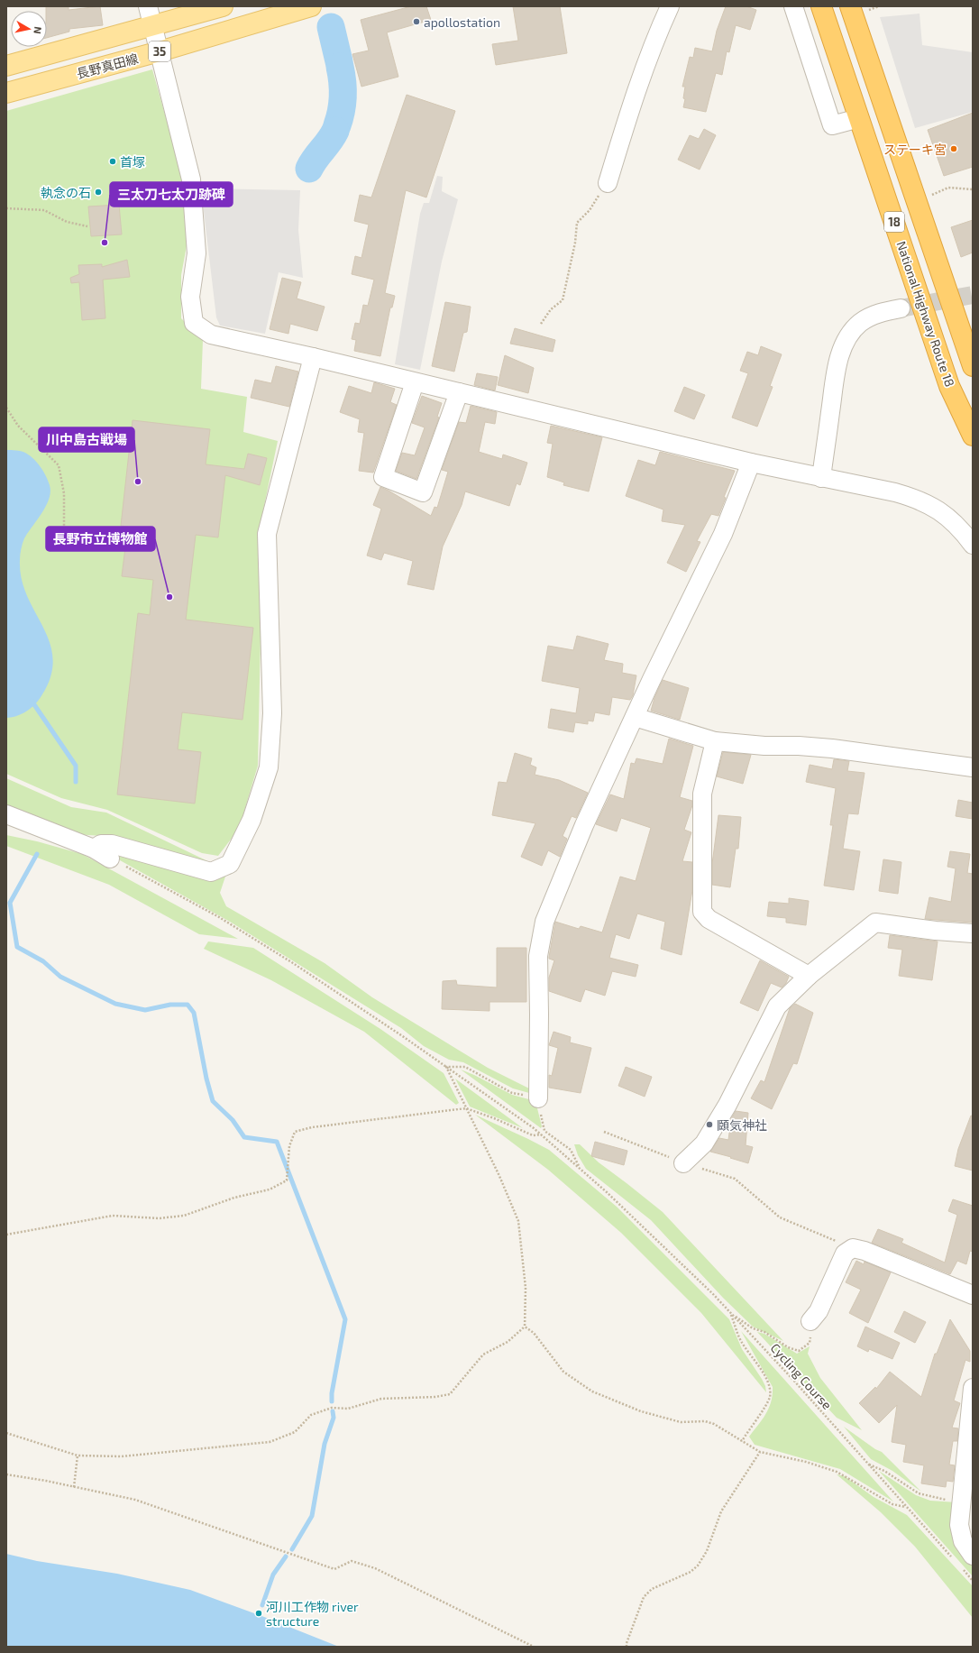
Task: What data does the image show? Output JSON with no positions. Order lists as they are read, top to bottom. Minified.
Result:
{"streets":{"highway":["18","National Highway Route 18"],"main road":["35","長野真田線"],"path":["Cycling Course"]},"places":["apollostation","ステーキ宮","首塚","執念の石","三太刀七太刀跡碑","川中島古戦場","長野市立博物館","頥気神社","河川工作物 river structure"],"north":"right"}
